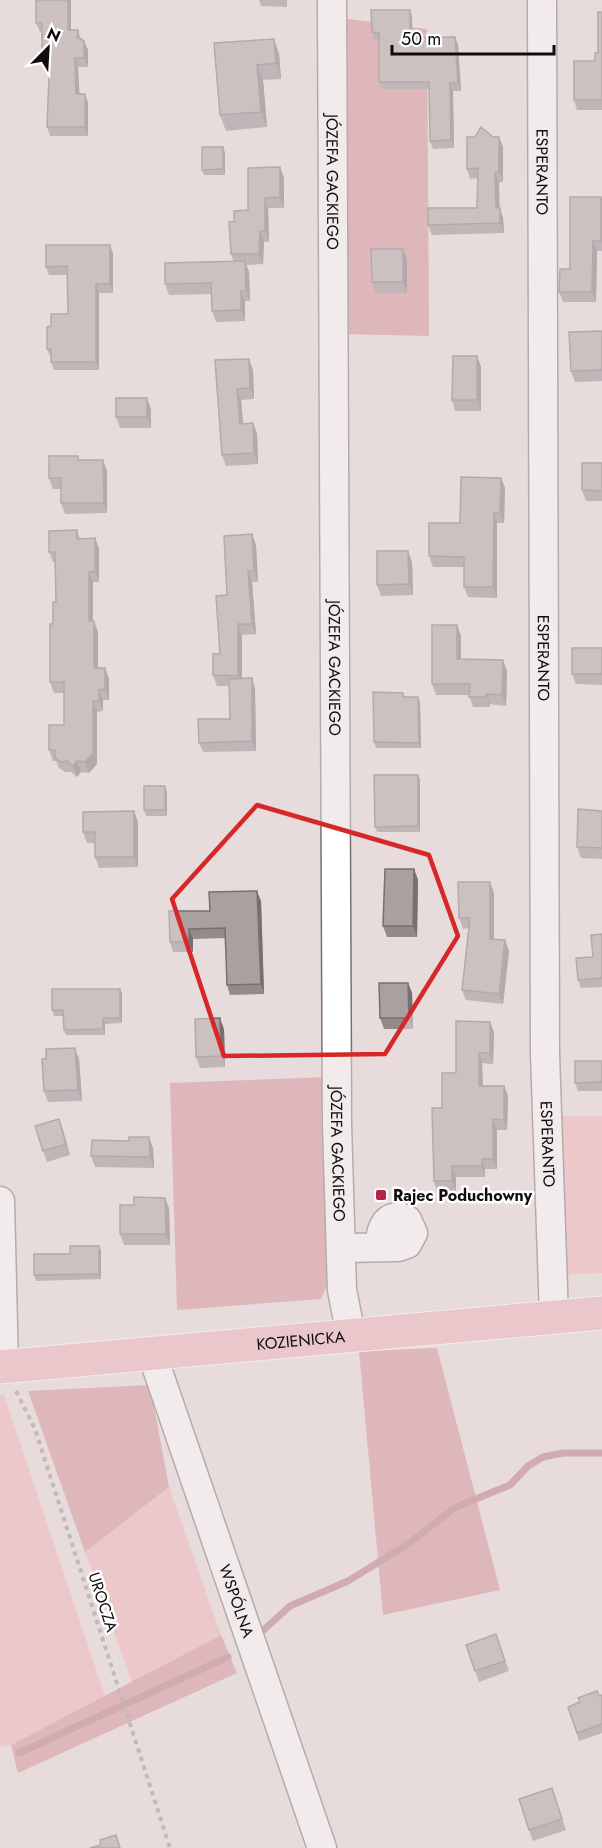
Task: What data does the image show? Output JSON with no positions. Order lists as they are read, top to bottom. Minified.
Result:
{"streets":{"main road":["KOZIENICKA"],"street":["ESPERANTO","JÓZEFA GACKIEGO","WSPÓLNA"],"path":["UROCZA"]},"crossings":[["ESPERANTO","KOZIENICKA"],["JÓZEFA GACKIEGO","KOZIENICKA"],["KOZIENICKA","WSPÓLNA"],["KOZIENICKA","UROCZA"]],"places":{"transit":["Rajec Poduchowny"]},"scale_bar":"50 m","north":"top right"}
